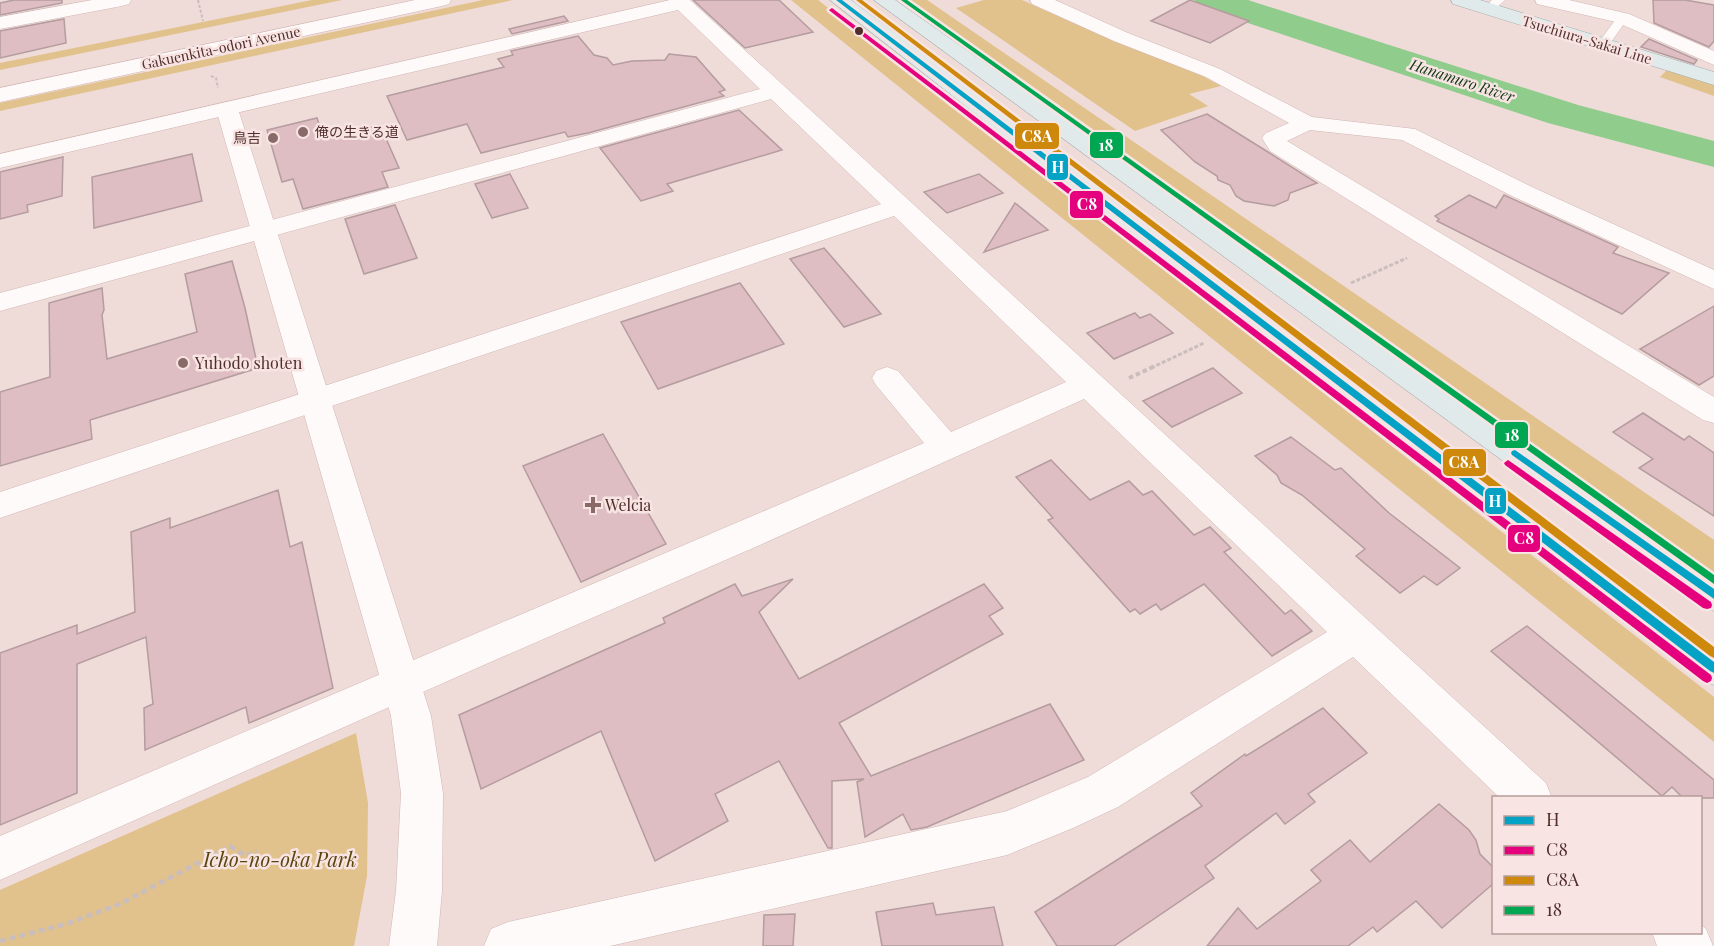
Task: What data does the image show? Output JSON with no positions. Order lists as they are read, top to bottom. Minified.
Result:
{"streets":{"main road":["Tsuchiura-Sakai Line"],"street":["Gakuenkita-odori Avenue"]},"water":["Hanamuro River"],"parks":["Icho-no-oka Park"],"places":{"other":["俺の生きる道","鳥吉","Yuhodo shoten"],"health":["Welcia"]},"lines":["transit line H","transit line C8A","transit line 18","transit line C8"],"legend":["H","C8","C8A","18"]}
